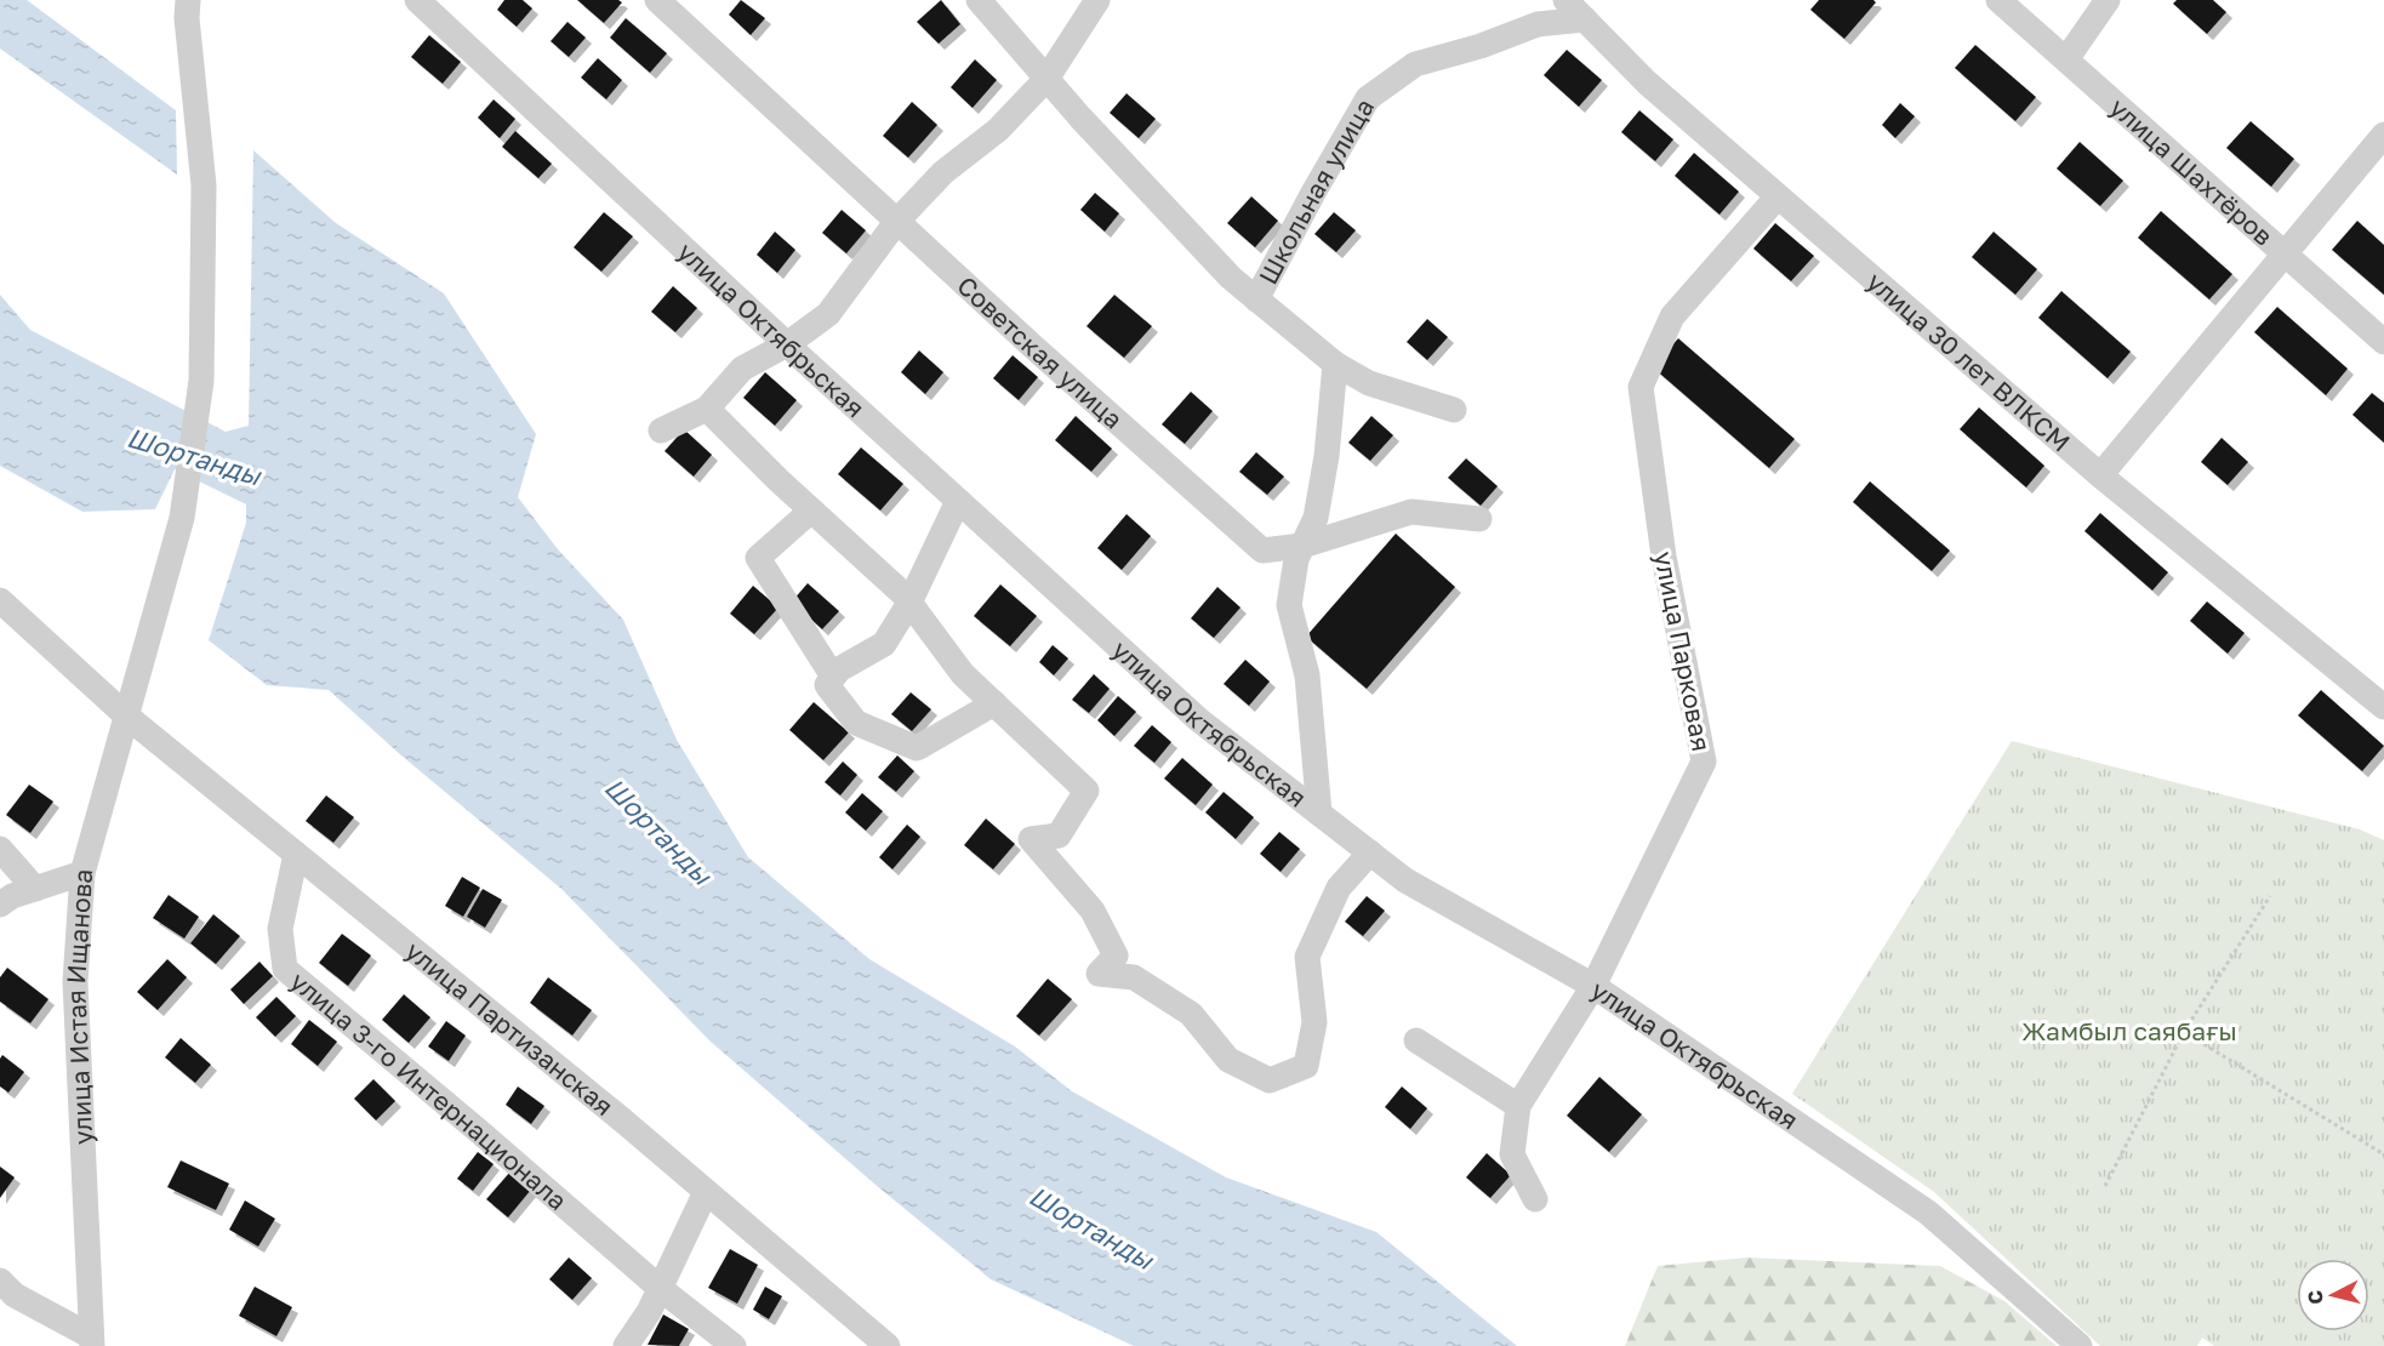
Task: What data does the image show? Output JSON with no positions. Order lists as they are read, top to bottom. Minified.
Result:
{"streets":{"street":["улица Шахтёров","Школьная улица","улица Октябрьская","Советская улица","улица 30 лет ВЛКСМ","улица Парковая","улица Истая Ищанова","улица Партизанская","улица 3-го Интернационала"]},"crossings":[["Школьная улица","улица 30 лет ВЛКСМ"],["улица Октябрьская","улица Парковая"],["улица 30 лет ВЛКСМ","улица Парковая"],["улица Истая Ищанова","улица Партизанская"],["улица Партизанская","улица 3-го Интернационала"]],"water":["Шортанды"],"parks":["Жамбыл саябағы"],"north":"left"}
